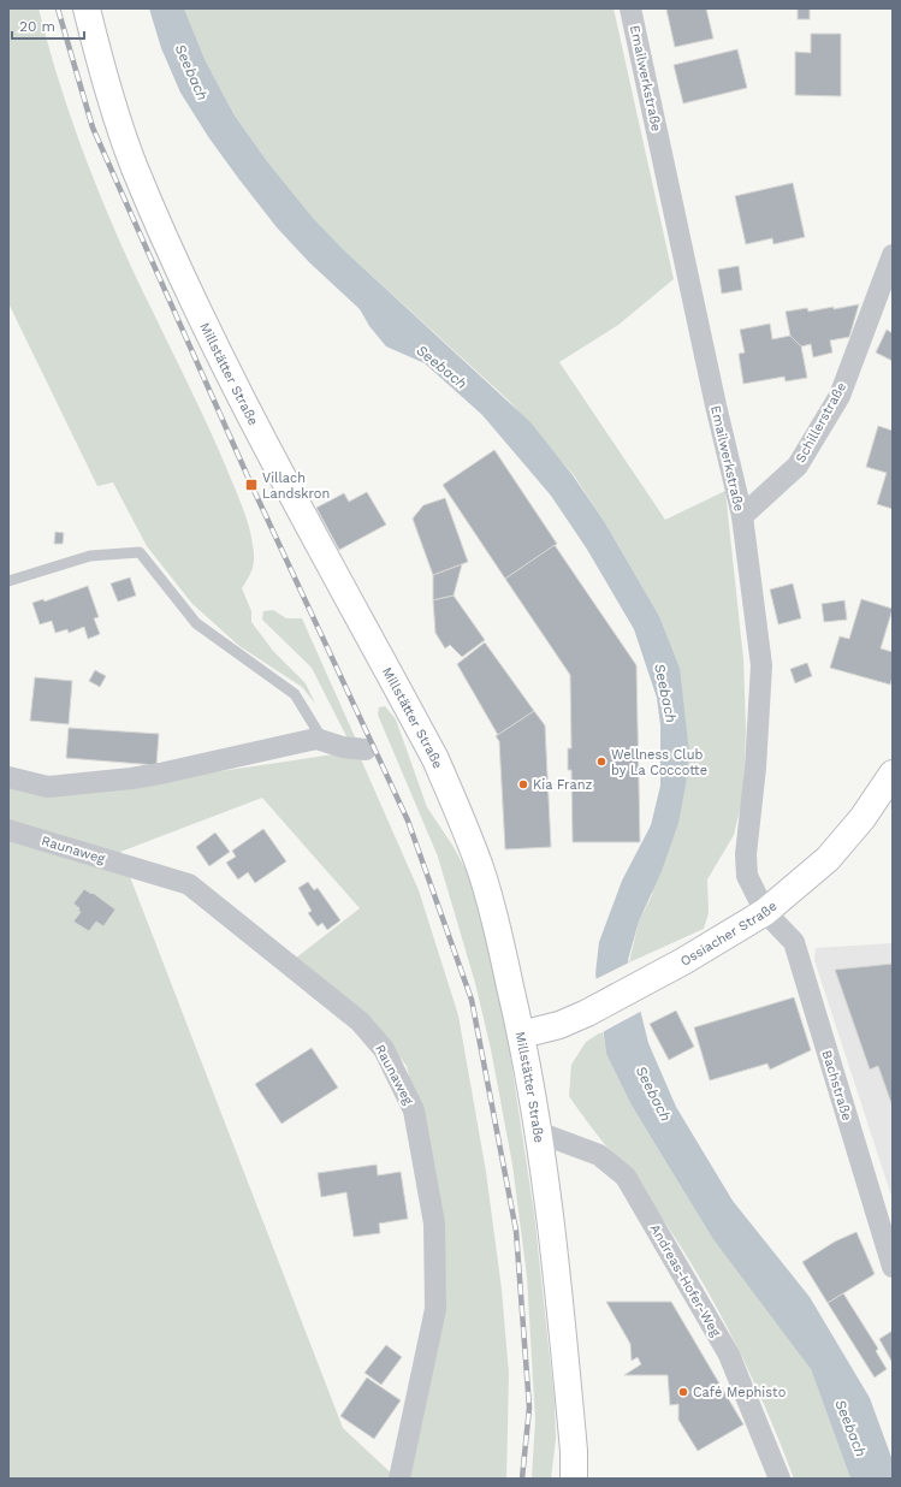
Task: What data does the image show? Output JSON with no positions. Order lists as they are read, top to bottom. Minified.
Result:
{"streets":{"street":["Emailwerkstraße","Millstätter Straße","Schillerstraße","Raunaweg","Ossiacher Straße","Bachstraße","Andreas-Hofer-Weg"]},"crossings":[["Emailwerkstraße","Schillerstraße"],["Emailwerkstraße","Ossiacher Straße"],["Emailwerkstraße","Bachstraße"],["Millstätter Straße","Ossiacher Straße"],["Millstätter Straße","Andreas-Hofer-Weg"],["Ossiacher Straße","Bachstraße"]],"water":["Seebach"],"places":{"transit":["Villach Landskron"],"other":["Wellness Club by La Coccotte","Kia Franz","Café Mephisto"]},"scale_bar":"20 m"}
